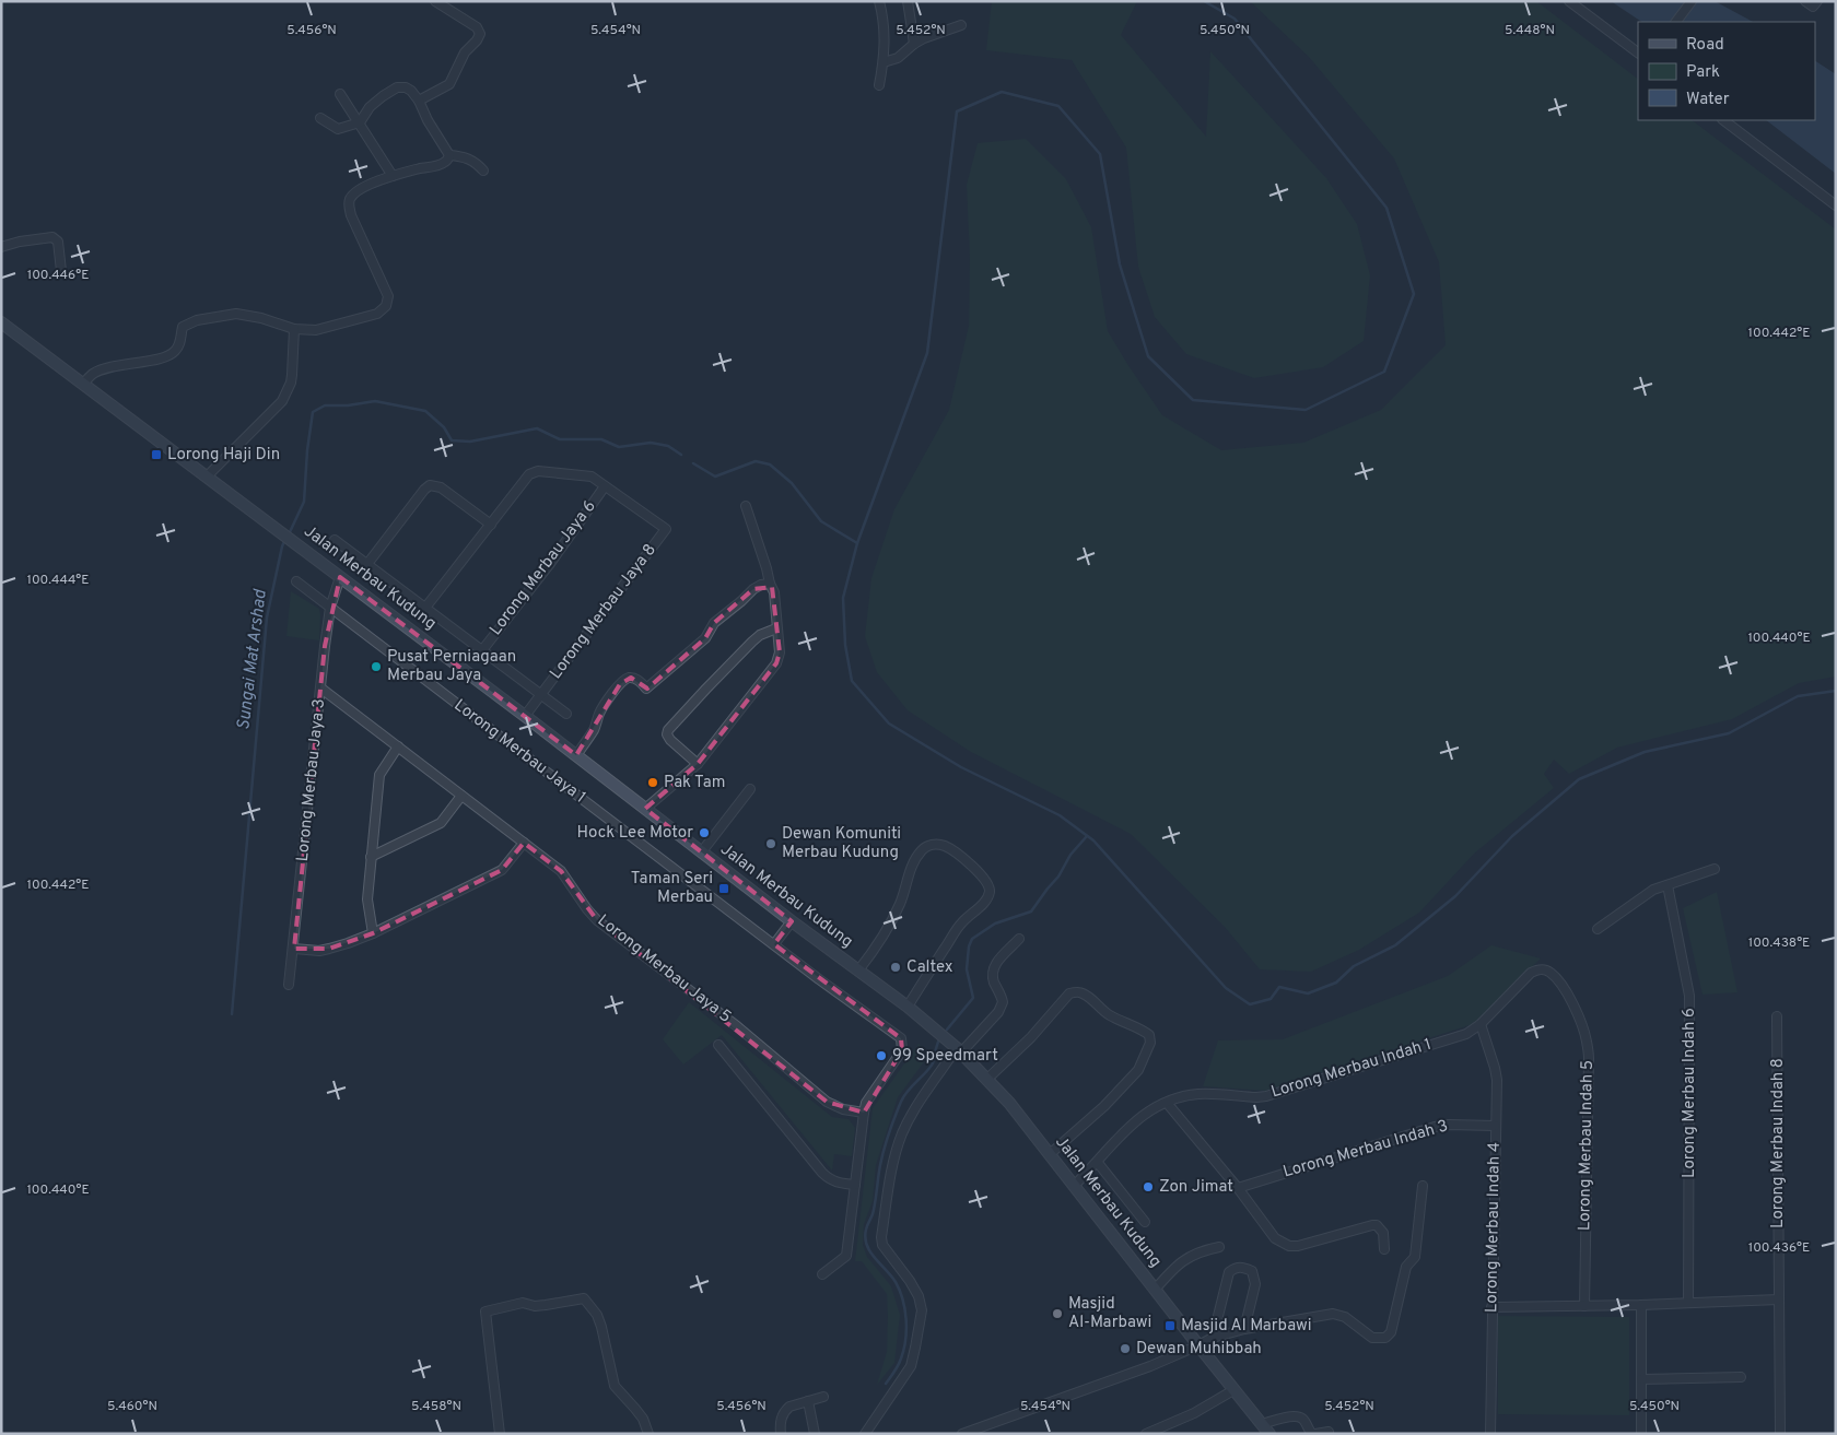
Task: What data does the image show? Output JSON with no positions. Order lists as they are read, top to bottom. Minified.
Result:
{"streets":{"main road":["Jalan Merbau Kudung"],"street":["Lorong Merbau Jaya 6","Lorong Merbau Jaya 8","Lorong Merbau Jaya 1","Lorong Merbau Jaya 3","Lorong Merbau Jaya 5","Lorong Merbau Indah 1","Lorong Merbau Indah 6","Lorong Merbau Indah 8","Lorong Merbau Indah 5","Lorong Merbau Indah 3","Lorong Merbau Indah 4"]},"crossings":[["Lorong Merbau Jaya 6","Lorong Merbau Jaya 8"],["Jalan Merbau Kudung","Lorong Merbau Jaya 8"],["Jalan Merbau Kudung","Lorong Merbau Jaya 3"],["Jalan Merbau Kudung","Lorong Merbau Indah 1"],["Lorong Merbau Jaya 1","Lorong Merbau Jaya 3"],["Lorong Merbau Jaya 1","Lorong Merbau Jaya 5"],["Lorong Merbau Jaya 3","Lorong Merbau Jaya 5"],["Lorong Merbau Indah 1","Lorong Merbau Indah 5"],["Lorong Merbau Indah 1","Lorong Merbau Indah 4"],["Lorong Merbau Indah 3","Lorong Merbau Indah 4"]],"water":["Sungai Mat Arshad"],"places":{"transit":["Lorong Haji Din","Taman Seri Merbau","Masjid Al Marbawi"],"other":["Pusat Perniagaan Merbau Jaya","Pak Tam","Hock Lee Motor","Dewan Komuniti Merbau Kudung","Caltex","99 Speedmart","Zon Jimat","Masjid Al-Marbawi","Dewan Muhibbah"]},"legend":["Road","Park","Water"],"coordinates":["5.456°N","5.454°N","5.452°N","5.450°N","5.448°N","100.446°E","100.442°E","100.444°E","100.440°E","100.438°E","100.436°E","5.460°N","5.458°N"]}
